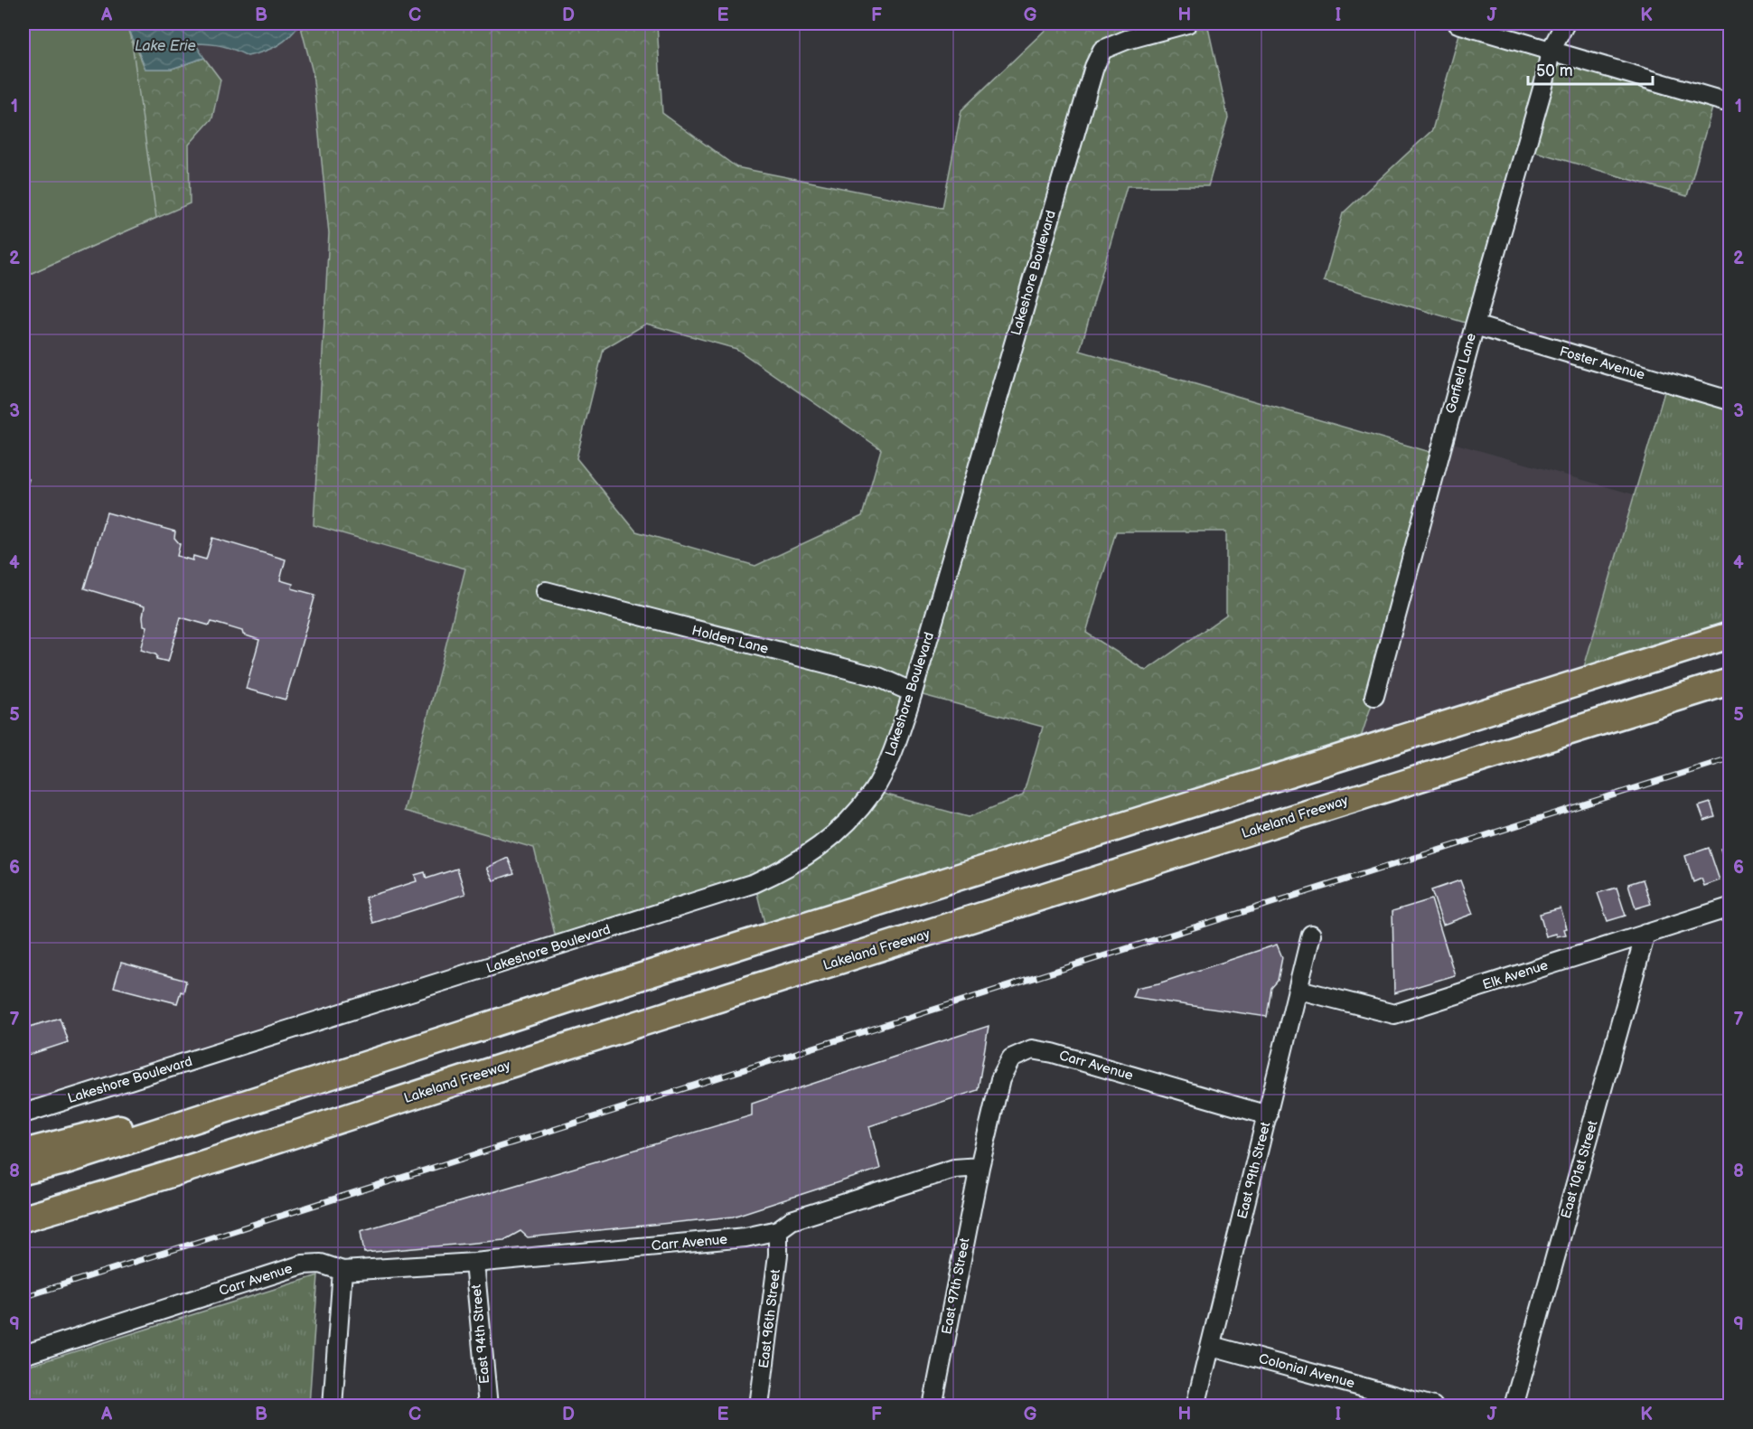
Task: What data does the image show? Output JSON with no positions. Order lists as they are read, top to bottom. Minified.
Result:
{"streets":{"highway":["Lakeland Freeway"],"street":["Lakeshore Boulevard","Foster Avenue","Garfield Lane","Holden Lane","Elk Avenue","Carr Avenue","East 101st Street","East 99th Street","East 97th Street","East 96th Street","East 94th Street","Colonial Avenue"]},"crossings":[["Lakeshore Boulevard","Holden Lane"],["Foster Avenue","Garfield Lane"],["Elk Avenue","East 101st Street"],["Elk Avenue","East 99th Street"],["Carr Avenue","East 99th Street"],["Carr Avenue","East 97th Street"],["Carr Avenue","East 96th Street"],["Carr Avenue","East 94th Street"],["East 99th Street","Colonial Avenue"]],"water":["Lake Erie"],"scale_bar":"50 m","grid":{"columns":["A","B","C","D","E","F","G","H","I","J","K"],"rows":["1","2","3","4","5","6","7","8","9"]}}
